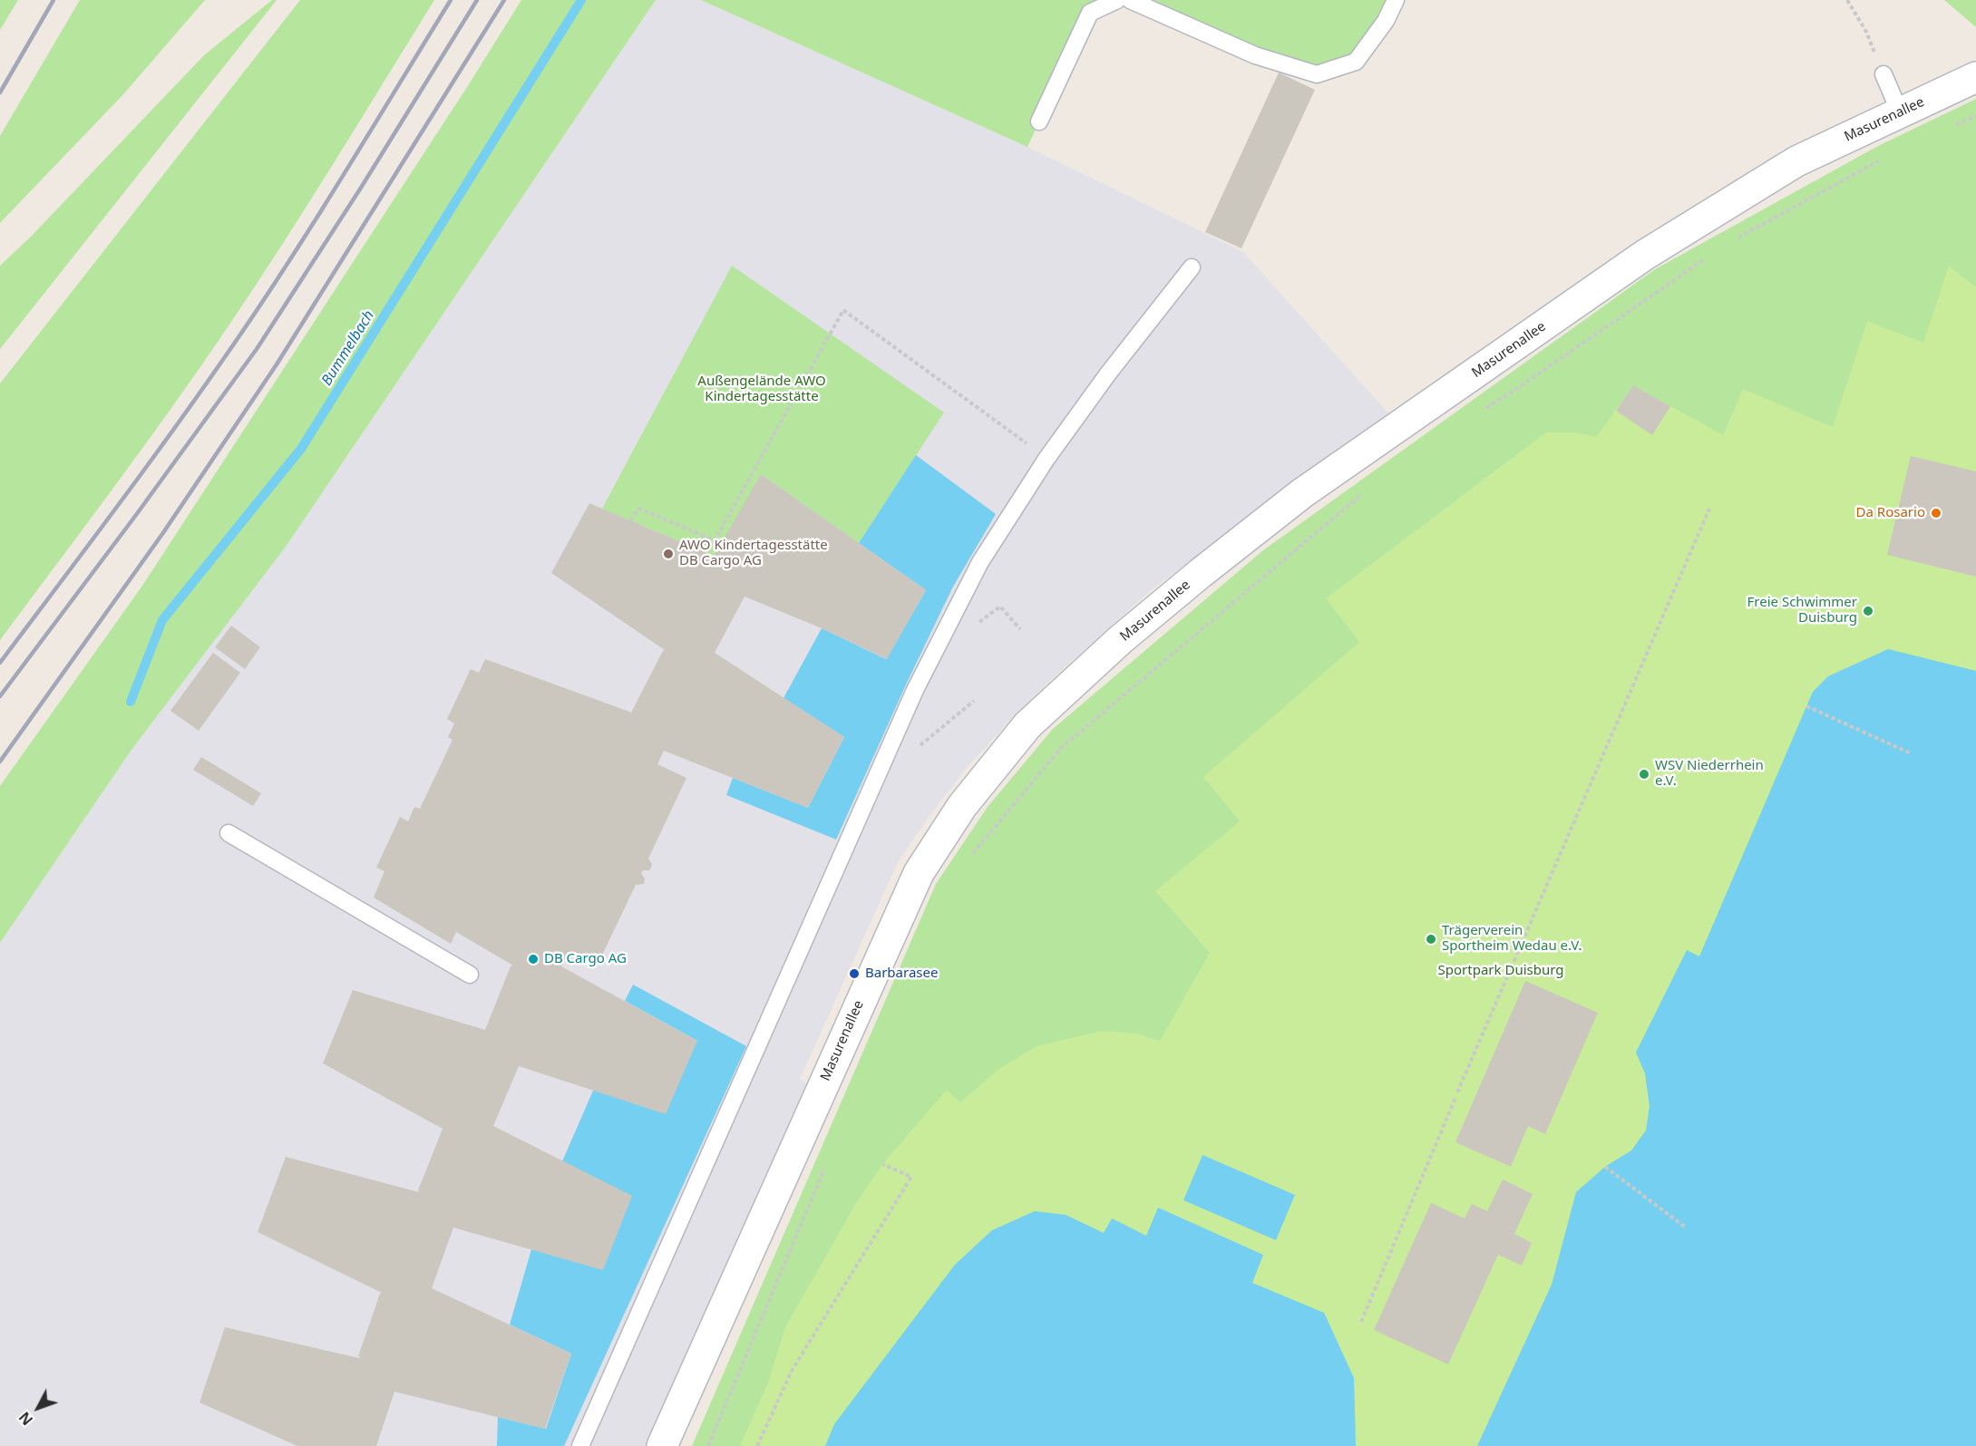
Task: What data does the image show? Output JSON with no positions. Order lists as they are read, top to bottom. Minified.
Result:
{"streets":{"street":["Masurenallee"]},"water":["Bummelbach"],"parks":["Außengelände AWO Kindertagesstätte","Sportpark Duisburg"],"places":["Da Rosario","AWO Kindertagesstätte DB Cargo AG","Freie Schwimmer Duisburg","WSV Niederrhein e.V.","Trägerverein Sportheim Wedau e.V.","DB Cargo AG","Barbarasee"],"north":"bottom left"}
